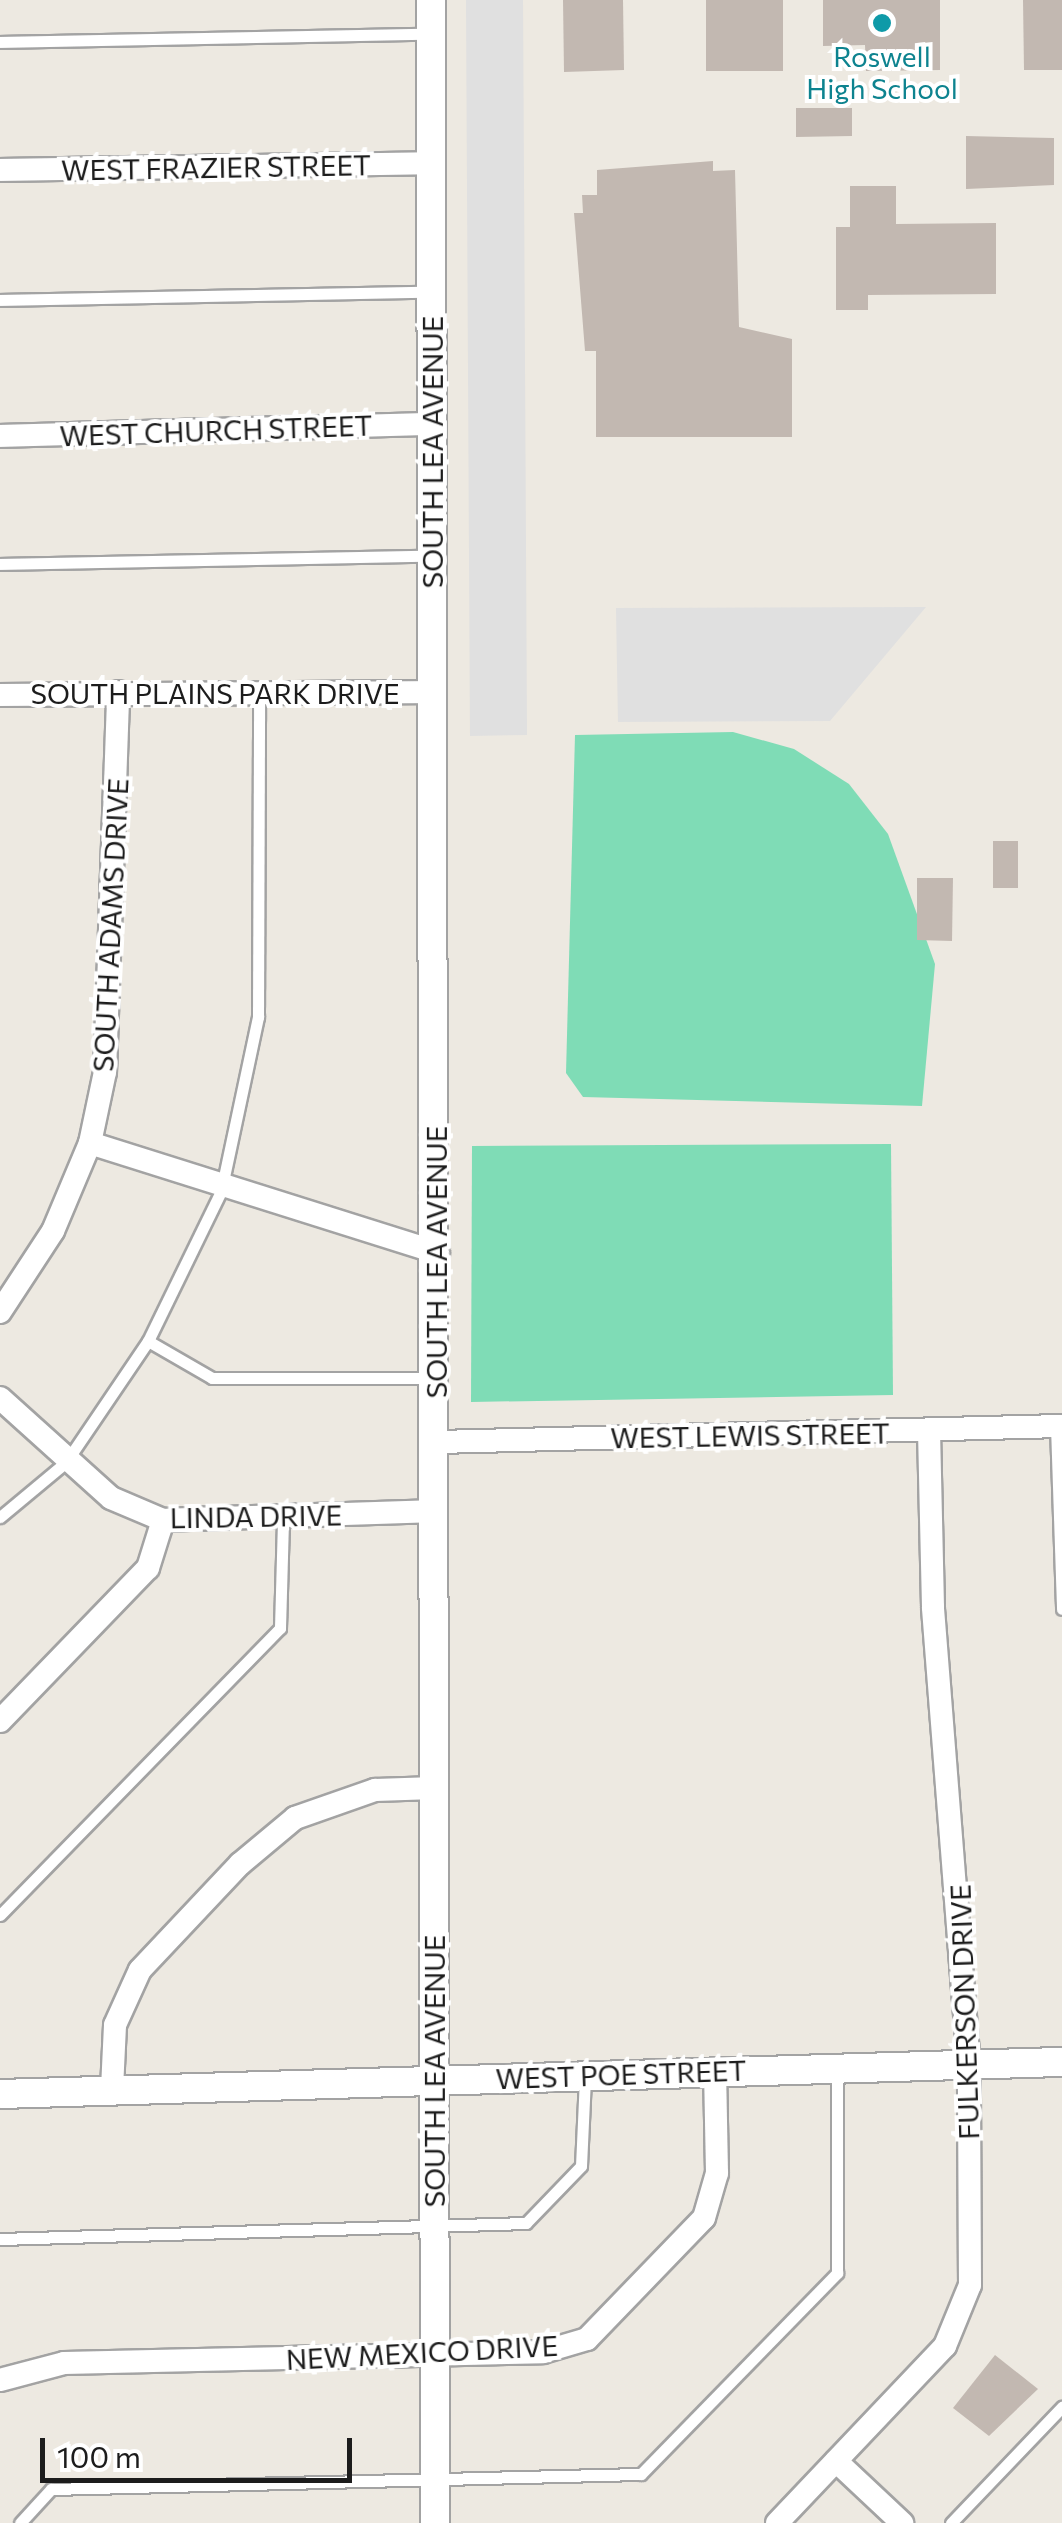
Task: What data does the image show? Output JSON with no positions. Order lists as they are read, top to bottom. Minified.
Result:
{"streets":{"street":["WEST FRAZIER STREET","WEST CHURCH STREET","SOUTH LEA AVENUE","SOUTH PLAINS PARK DRIVE","SOUTH ADAMS DRIVE","WEST LEWIS STREET","LINDA DRIVE","FULKERSON DRIVE","WEST POE STREET","NEW MEXICO DRIVE"]},"crossings":[["WEST FRAZIER STREET","SOUTH LEA AVENUE"],["WEST CHURCH STREET","SOUTH LEA AVENUE"],["SOUTH LEA AVENUE","SOUTH PLAINS PARK DRIVE"],["SOUTH LEA AVENUE","WEST LEWIS STREET"],["SOUTH LEA AVENUE","LINDA DRIVE"],["SOUTH LEA AVENUE","WEST POE STREET"],["SOUTH LEA AVENUE","NEW MEXICO DRIVE"],["SOUTH PLAINS PARK DRIVE","SOUTH ADAMS DRIVE"],["WEST LEWIS STREET","FULKERSON DRIVE"],["FULKERSON DRIVE","WEST POE STREET"],["WEST POE STREET","NEW MEXICO DRIVE"]],"places":["Roswell High School"],"scale_bar":"100 m"}
